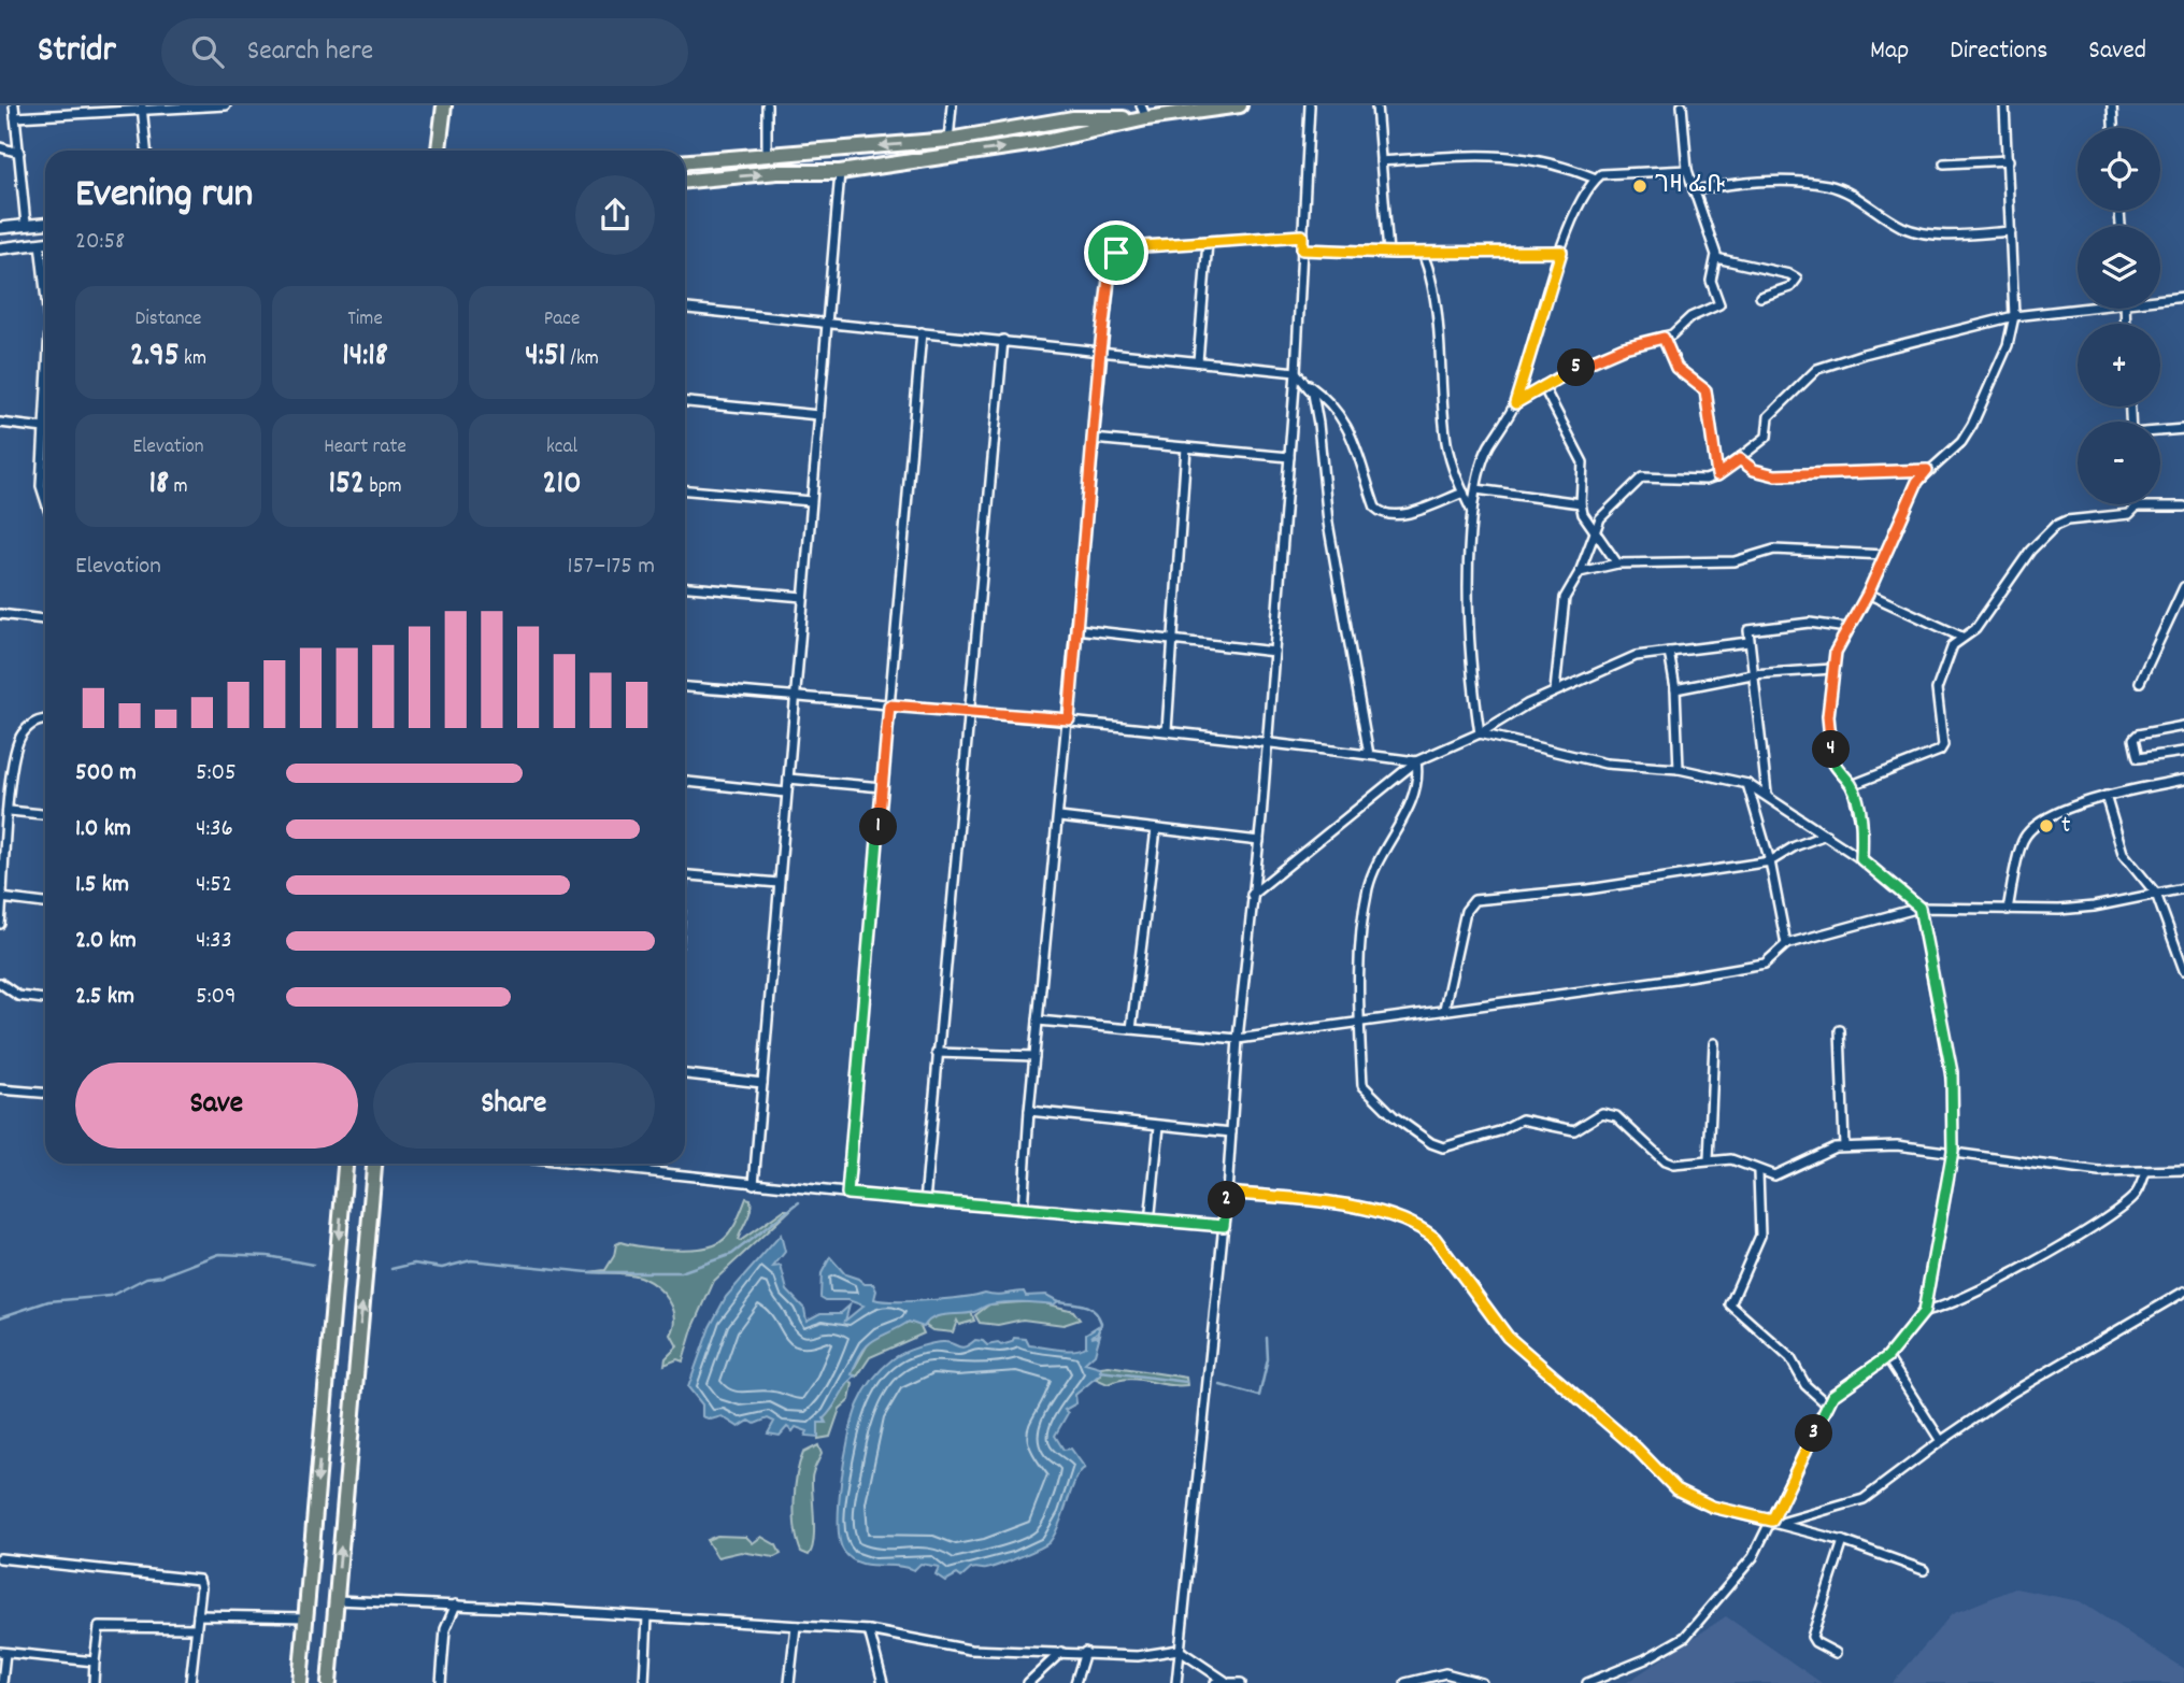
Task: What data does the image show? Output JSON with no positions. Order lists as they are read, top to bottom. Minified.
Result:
{"places":["ገዛ ፌቡ","t"],"page":{"header":"Stridr","search":"Search here","nav":["Map","Directions","Saved"],"map_buttons":["+","−"],"heading":["Evening run","20:58"],"stats":[["Distance","2.95 km"],["Time","14:18"],["Pace","4:51 /km"],["Elevation","18 m"],["Heart rate","152 bpm"],["kcal","210"]],"pins":["5","4","1","2","3"],"chart":["Elevation","157–175 m"],"list":[{"name":"500 m","note":"5:05"},{"name":"1.0 km","note":"4:36"},{"name":"1.5 km","note":"4:52"},{"name":"2.0 km","note":"4:33"},{"name":"2.5 km","note":"5:09"}],"buttons":["Save","Share"]}}
